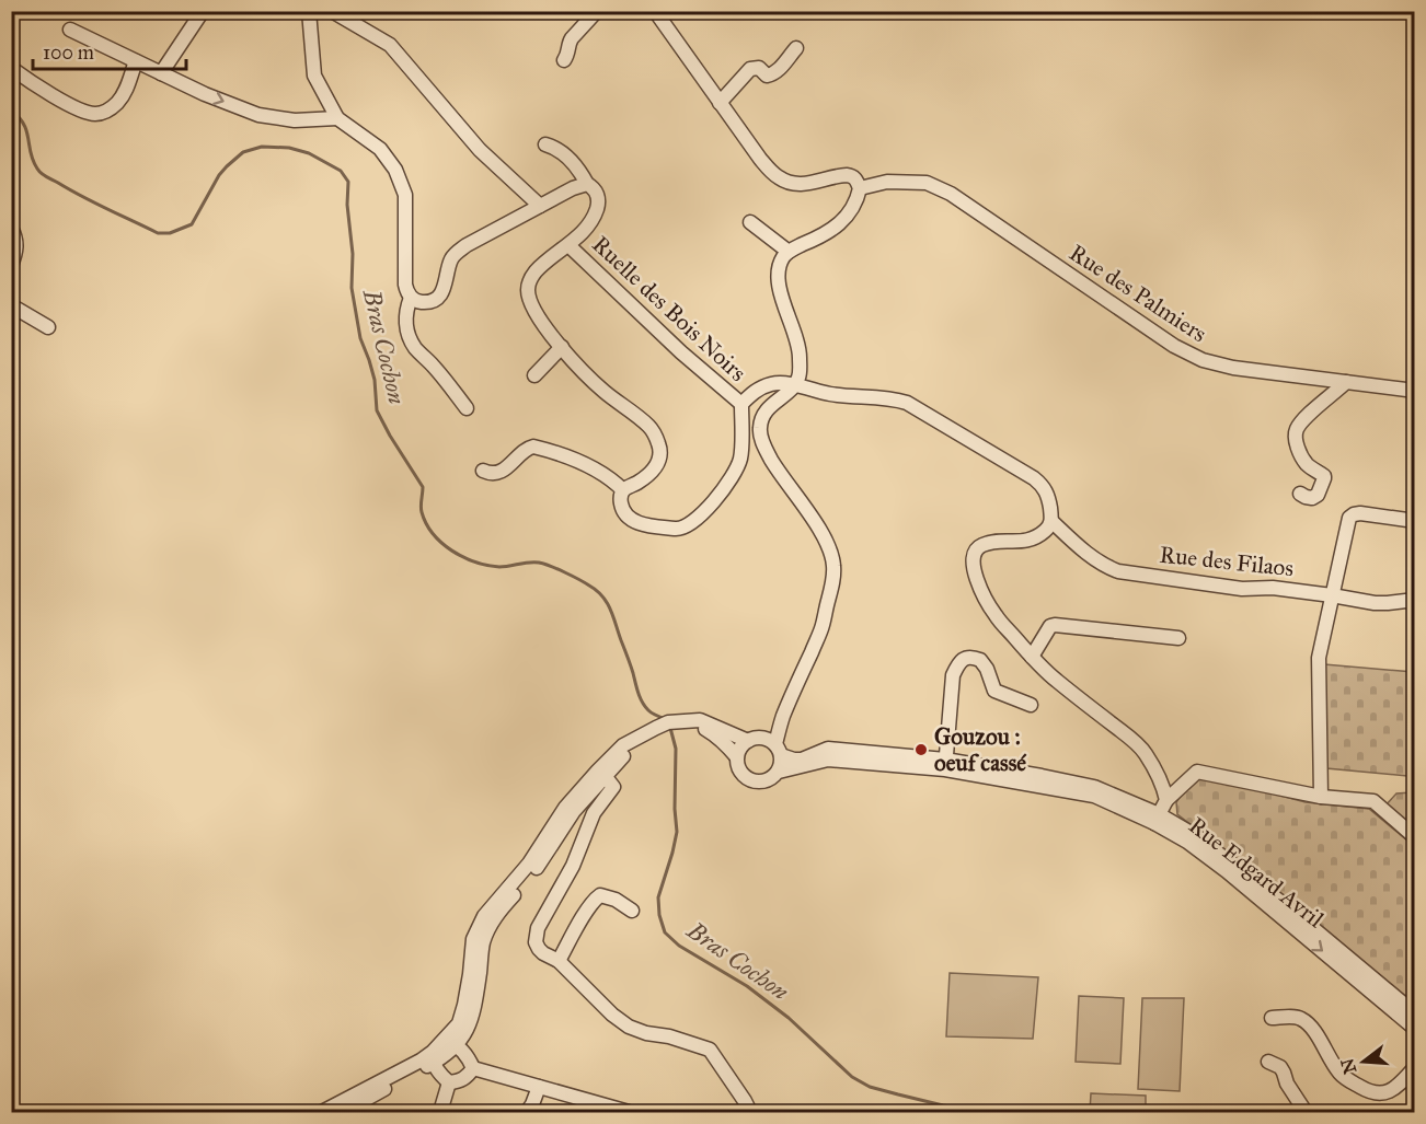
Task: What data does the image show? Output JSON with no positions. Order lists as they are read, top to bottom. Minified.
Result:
{"streets":{"street":["Rue des Palmiers","Ruelle des Bois Noirs","Rue des Filaos","Rue Edgard Avril"]},"water":["Bras Cochon"],"places":["Gouzou : oeuf cassé"],"scale_bar":"100 m","north":"left"}
